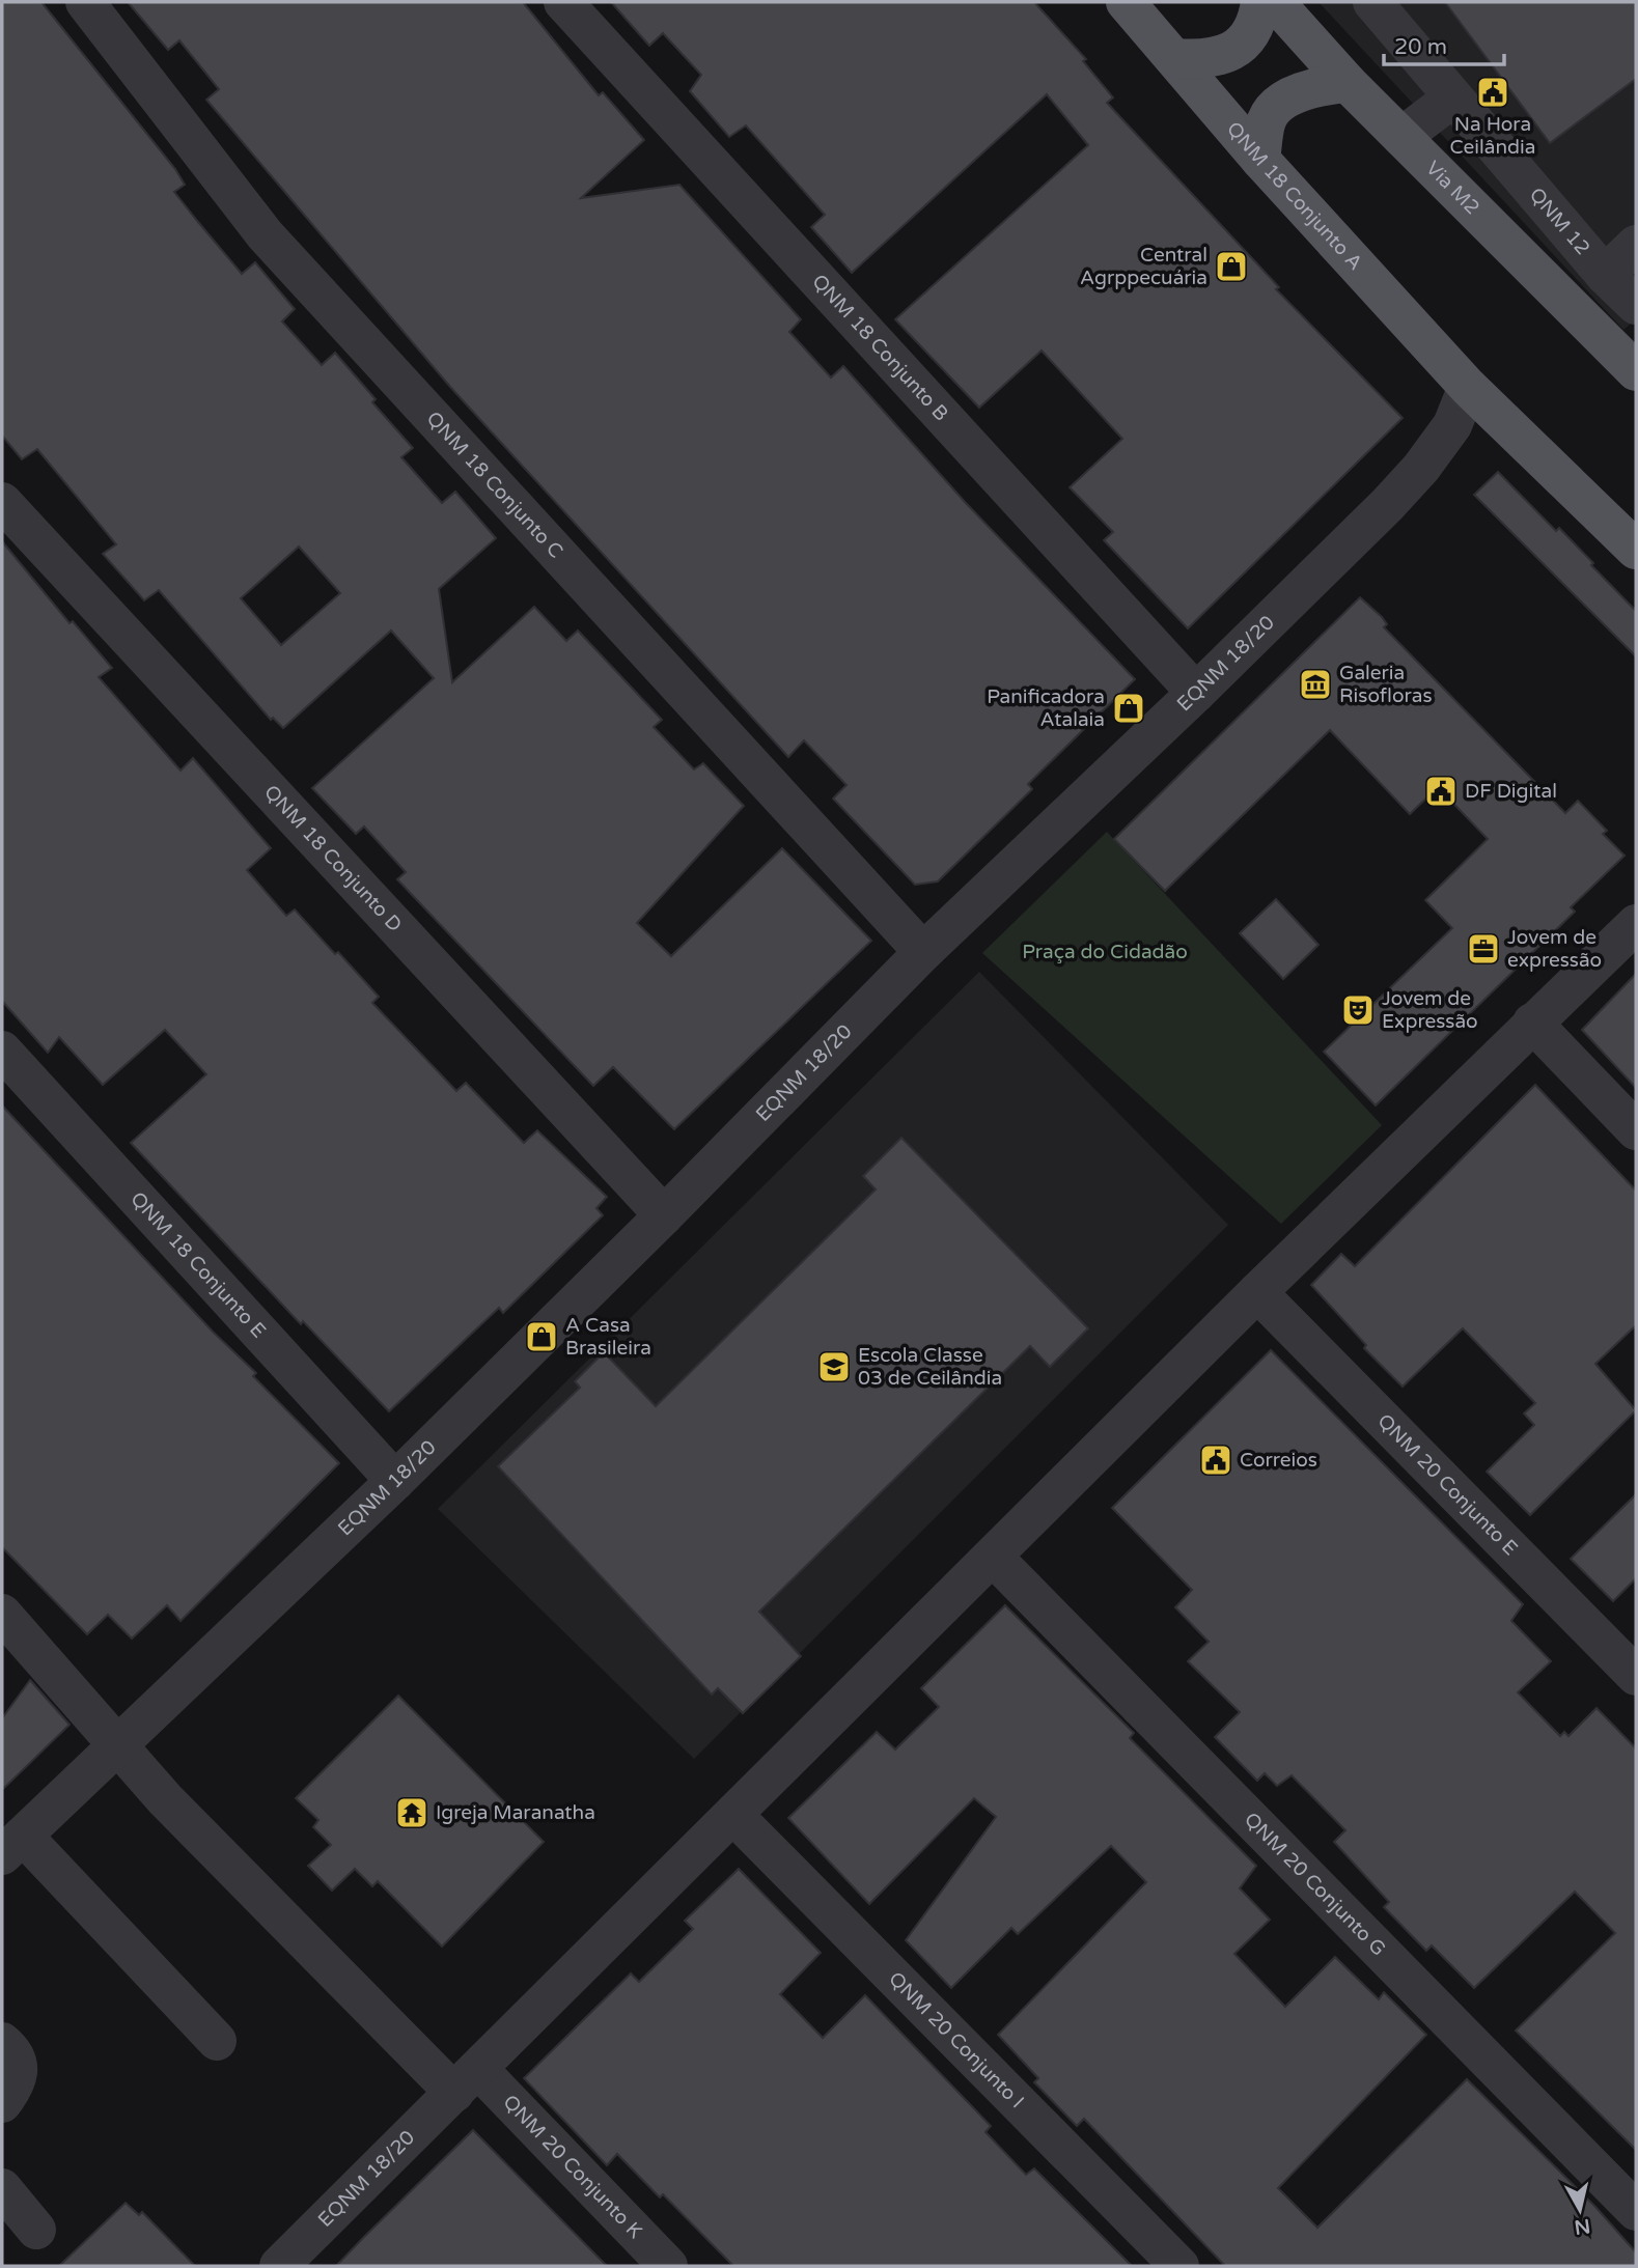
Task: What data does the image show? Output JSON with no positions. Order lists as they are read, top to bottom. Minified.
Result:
{"streets":{"main road":["Via M2","QNM 18 Conjunto A"],"street":["QNM 12","QNM 18 Conjunto B","QNM 18 Conjunto C","EQNM 18/20","QNM 18 Conjunto D","QNM 18 Conjunto E","QNM 20 Conjunto E","QNM 20 Conjunto G","QNM 20 Conjunto I","QNM 20 Conjunto K"]},"crossings":[["QNM 18 Conjunto A","EQNM 18/20"],["QNM 18 Conjunto B","EQNM 18/20"],["QNM 18 Conjunto C","EQNM 18/20"],["EQNM 18/20","QNM 18 Conjunto D"],["EQNM 18/20","QNM 18 Conjunto E"],["EQNM 18/20","QNM 20 Conjunto E"],["EQNM 18/20","QNM 20 Conjunto G"],["EQNM 18/20","QNM 20 Conjunto I"],["EQNM 18/20","QNM 20 Conjunto K"]],"parks":["Praça do Cidadão"],"places":{"public building":["Na Hora Ceilândia","DF Digital","Correios"],"shop":["Central Agrppecuária","Panificadora Atalaia","A Casa Brasileira"],"museum":["Galeria Risofloras"],"office":["Jovem de expressão"],"theatre":["Jovem de Expressão"],"school or university":["Escola Classe 03 de Ceilândia"],"temple":["Igreja Maranatha"]},"scale_bar":"20 m","north":"bottom"}
